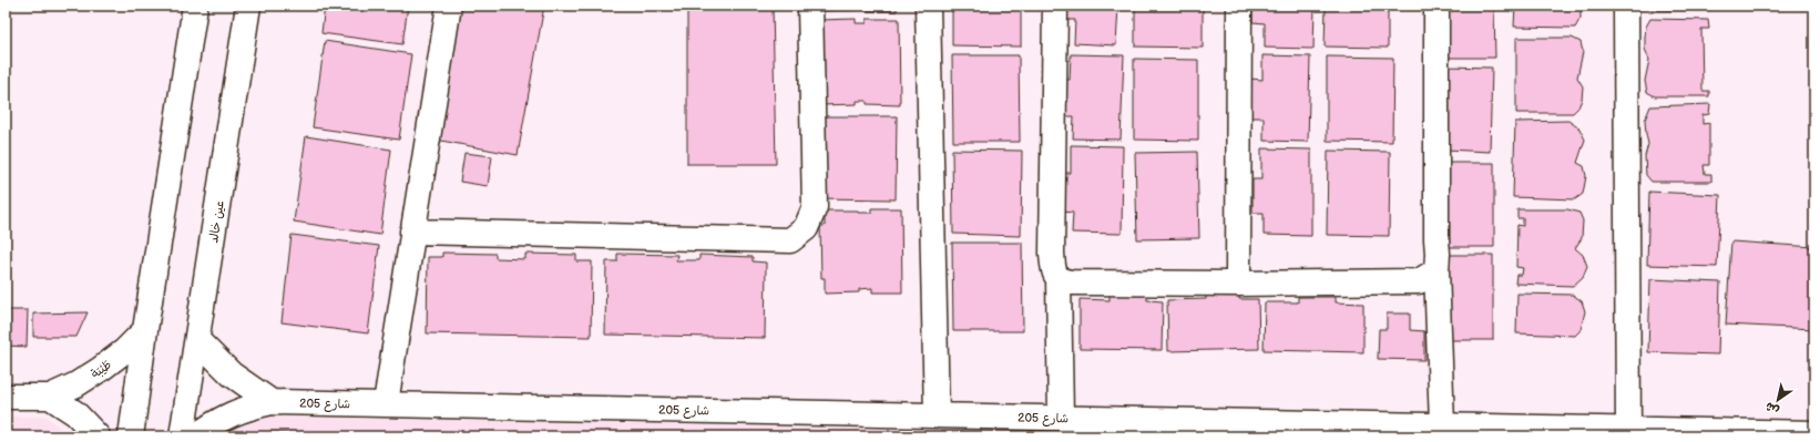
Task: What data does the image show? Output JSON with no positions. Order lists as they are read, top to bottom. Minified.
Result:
{"streets":{"street":["عين خالد","طَيْبَة","شارع 205"]},"north":"bottom left"}
